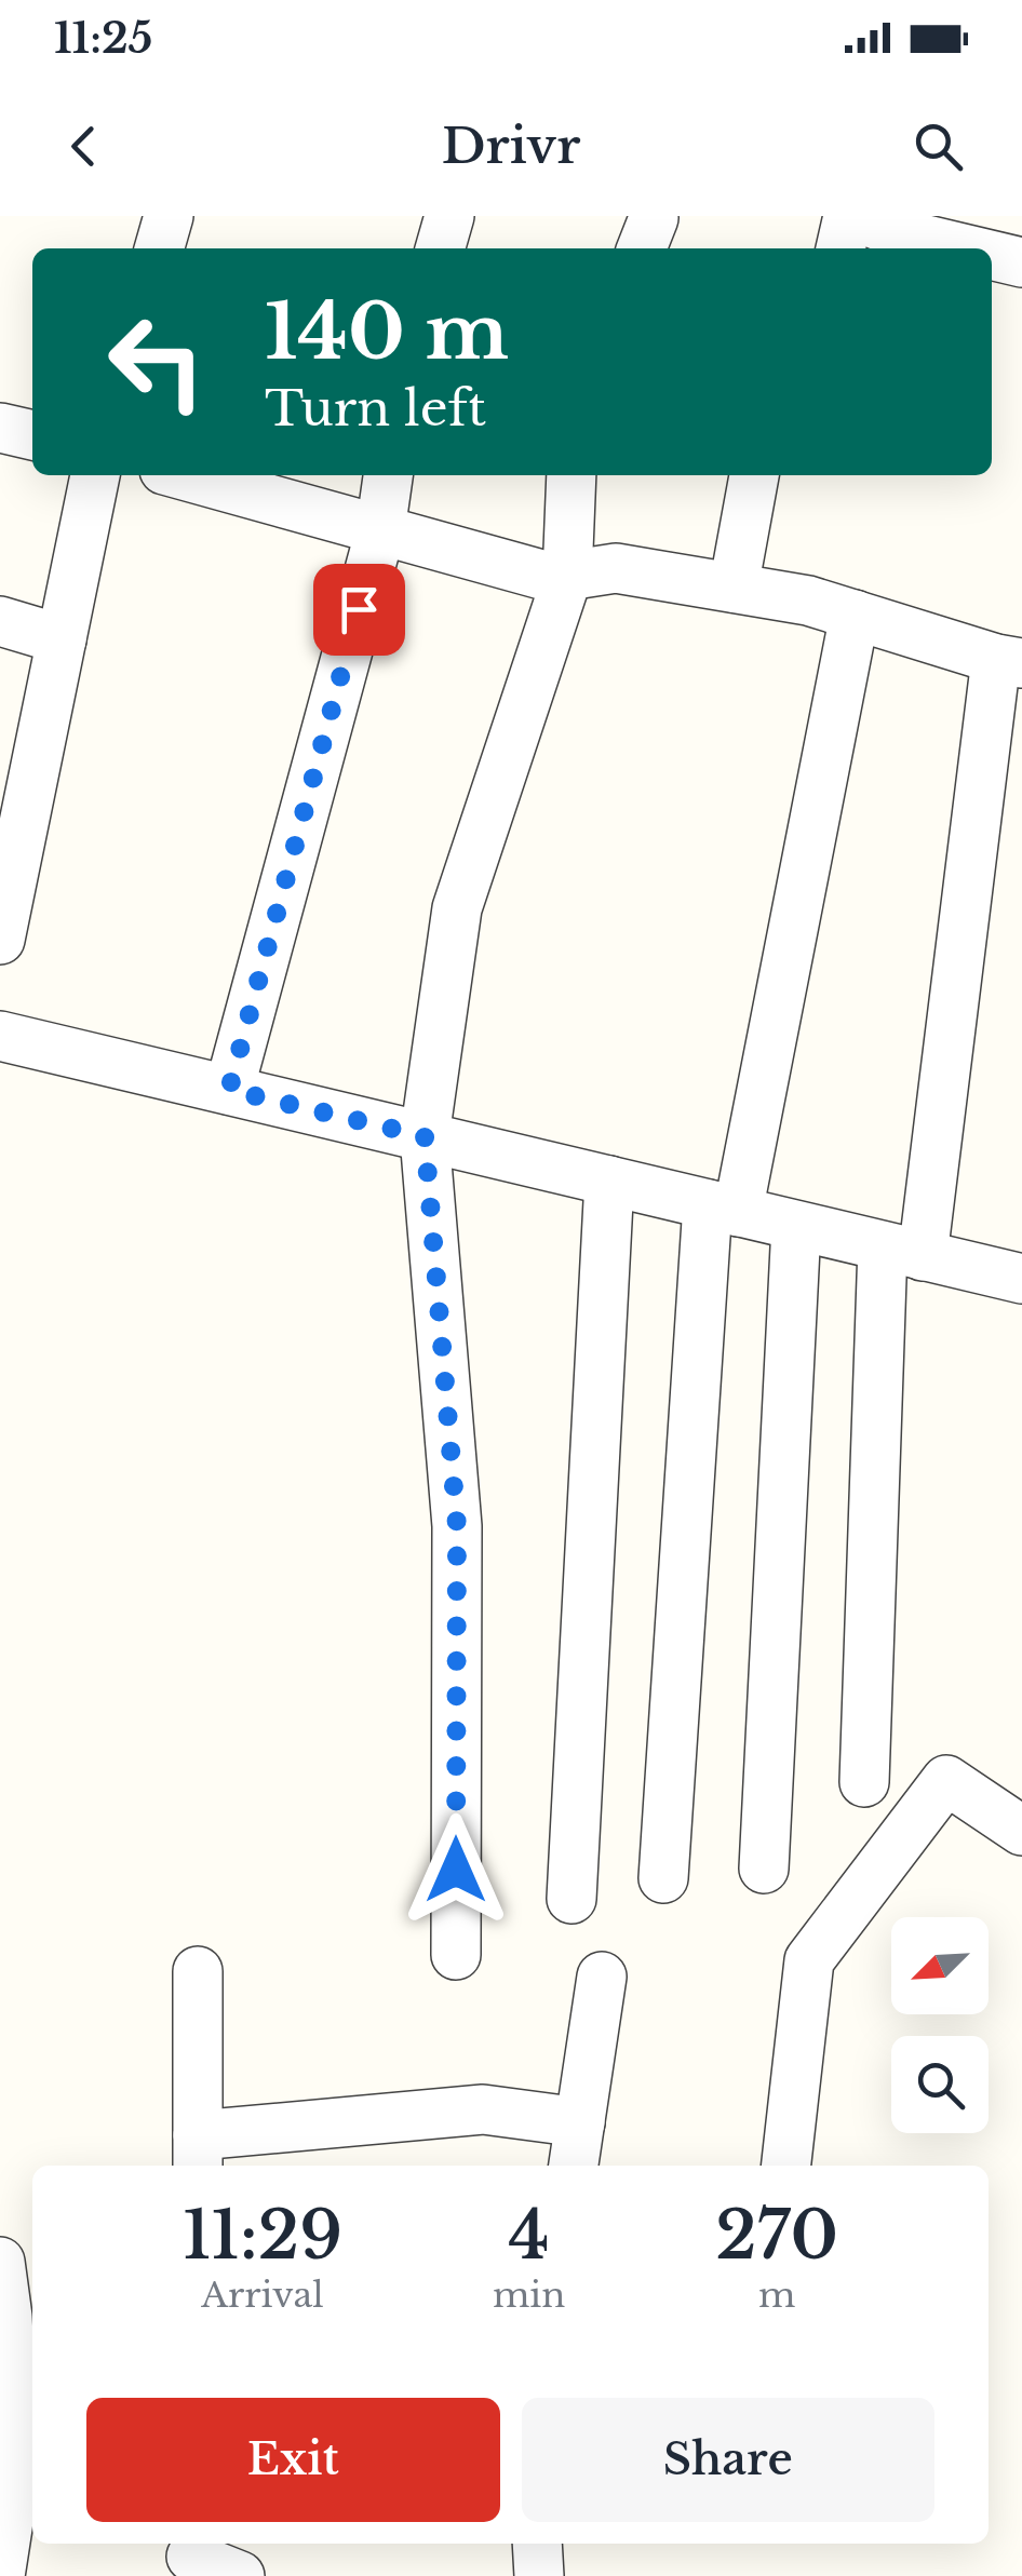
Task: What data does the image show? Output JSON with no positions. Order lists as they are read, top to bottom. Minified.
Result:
{"north":"bottom left","page":{"status":"11:25","header":"Drivr","turn":["140 m","Turn left"],"eta":["11:29","Arrival","4","min","270","m"],"buttons":["Exit","Share"]}}
